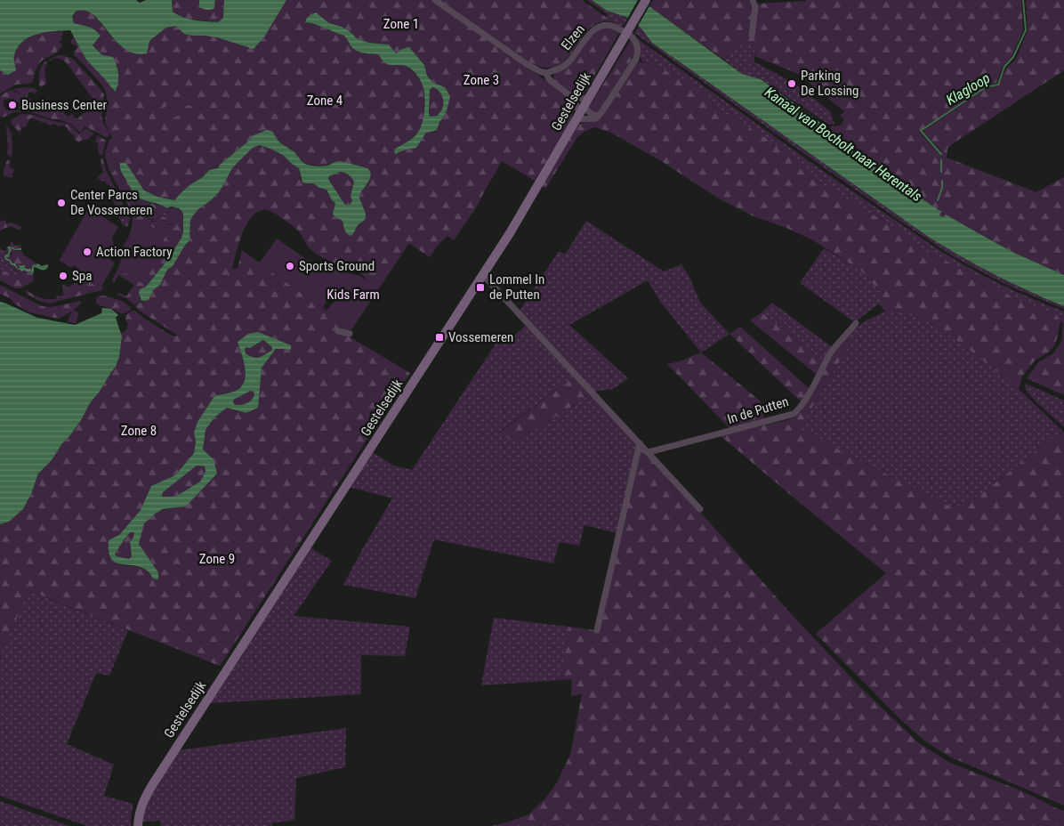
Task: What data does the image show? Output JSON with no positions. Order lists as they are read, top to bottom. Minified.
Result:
{"streets":{"main road":["Gestelsedijk"],"street":["Elzen","In de Putten"]},"water":["Klagloop","Kanaal van Bocholt naar Herentals"],"parks":["Zone 1","Zone 3","Zone 4","Kids Farm","Zone 8","Zone 9"],"places":{"other":["Parking De Lossing","Business Center","Center Parcs De Vossemeren","Action Factory","Sports Ground","Spa"],"transit":["Lommel In de Putten","Vossemeren"]}}
